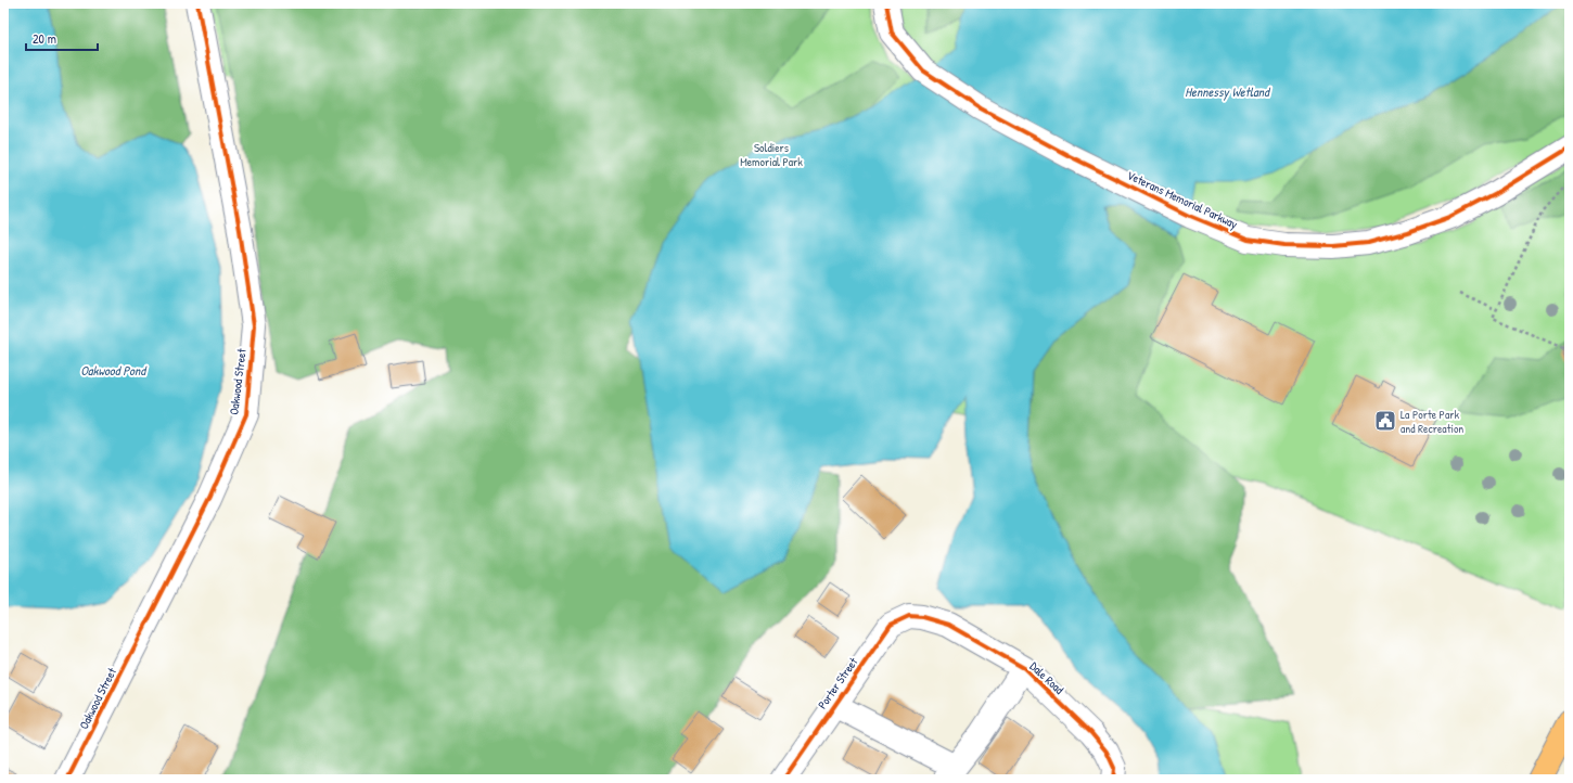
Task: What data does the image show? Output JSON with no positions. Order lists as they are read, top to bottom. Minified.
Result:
{"streets":{"street":["Veterans Memorial Parkway","Oakwood Street","Dale Road","Porter Street"]},"crossings":[["Dale Road","Porter Street"]],"water":["Hennessy Wetland","Oakwood Pond"],"parks":["Soldiers Memorial Park"],"places":{"public building":["La Porte Park and Recreation"]},"scale_bar":"20 m"}
